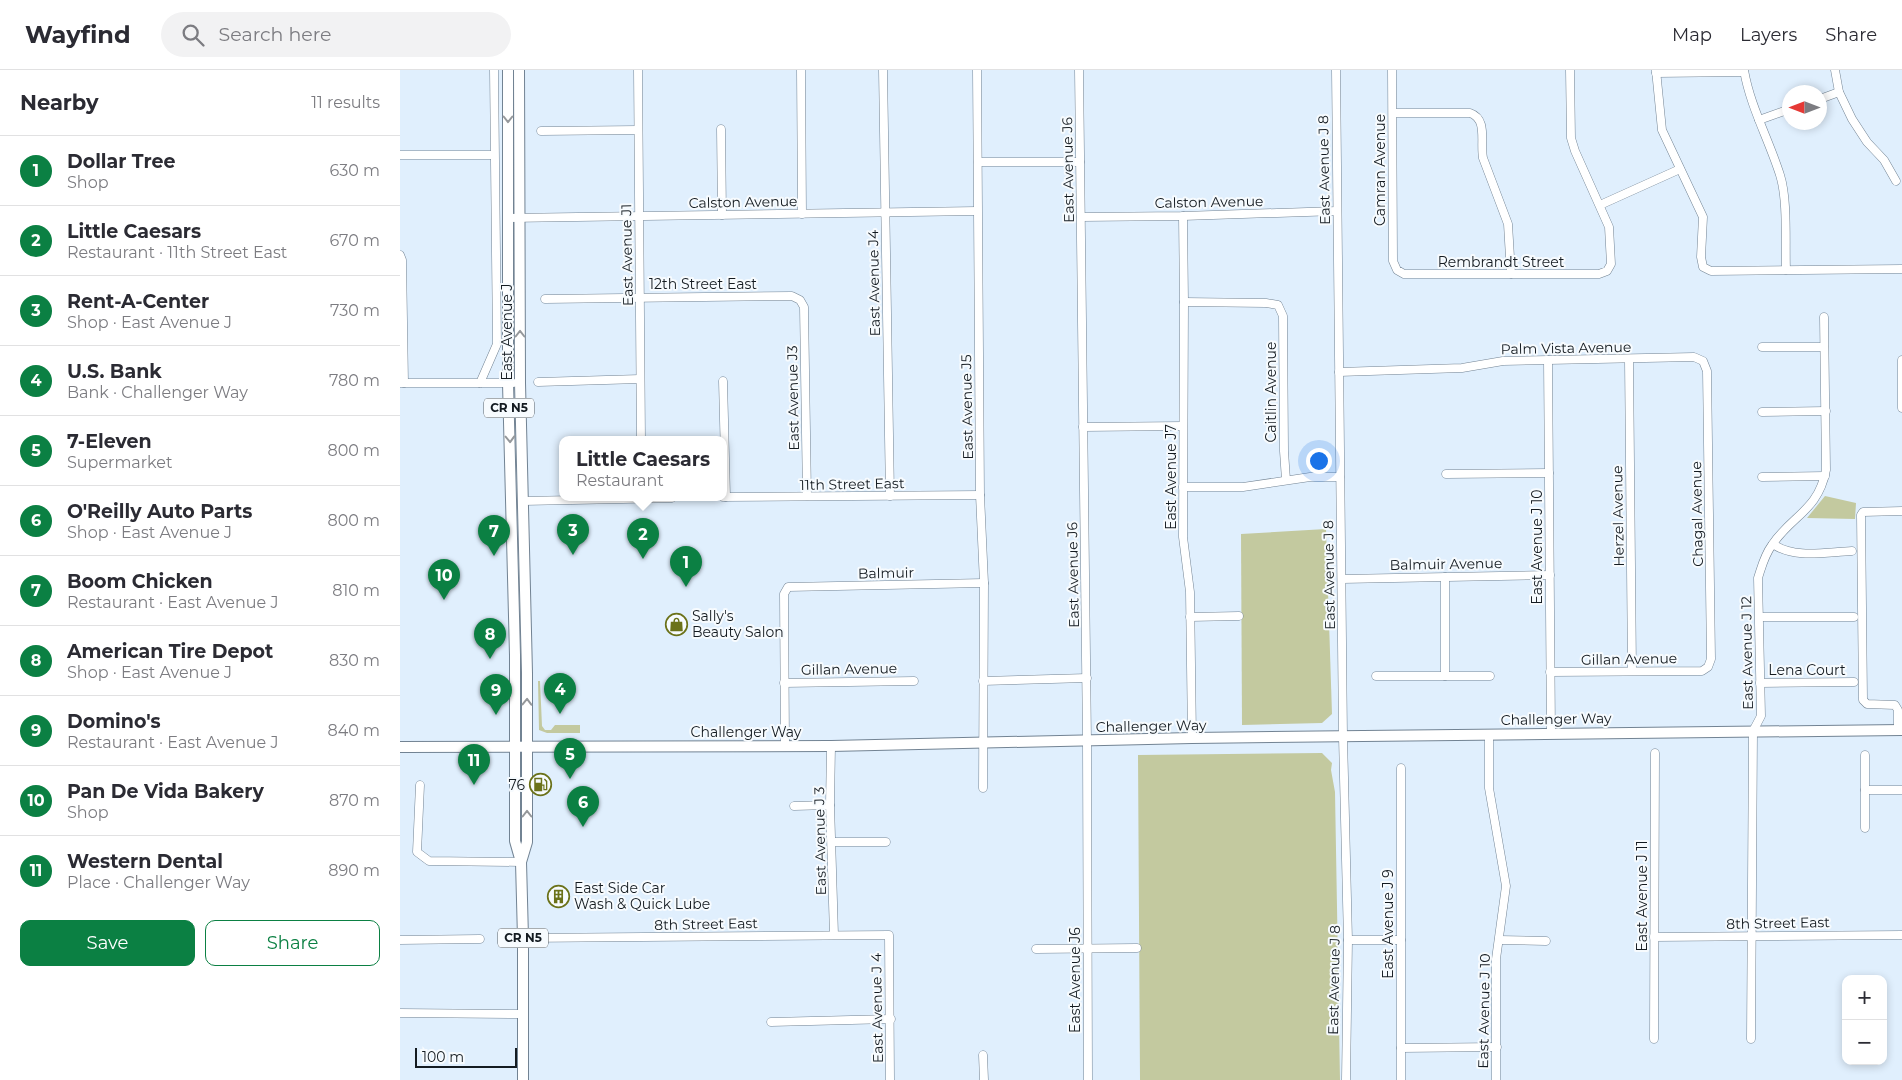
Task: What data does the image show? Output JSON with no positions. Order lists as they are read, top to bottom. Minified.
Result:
{"streets":{"main road":["East Avenue J","CR N5","Challenger Way"],"street":["East Avenue J6","East Avenue J 8","Camran Avenue","Calston Avenue","East Avenue J1","Rembrandt Street","East Avenue J4","12th Street East","Palm Vista Avenue","Caitlin Avenue","East Avenue J3","East Avenue J5","East Avenue J7","11th Street East","Chagal Avenue","Herzel Avenue","East Avenue J 10","Balmuir Avenue","Balmuir","East Avenue J 12","Gillan Avenue","Lena Court","East Avenue J 3","East Avenue J 11","8th Street East","East Avenue J 9","East Avenue J 4"]},"crossings":[["East Avenue J6","Calston Avenue"],["East Avenue J6","Challenger Way"],["East Avenue J 8","Calston Avenue"],["East Avenue J 8","Palm Vista Avenue"],["East Avenue J 8","Balmuir Avenue"],["East Avenue J 8","Challenger Way"],["Camran Avenue","Rembrandt Street"],["Calston Avenue","East Avenue J1"],["Calston Avenue","East Avenue J4"],["Calston Avenue","East Avenue J"],["Calston Avenue","East Avenue J5"],["Calston Avenue","East Avenue J7"],["East Avenue J1","12th Street East"],["East Avenue J4","11th Street East"],["12th Street East","East Avenue J3"],["East Avenue J","Challenger Way"],["East Avenue J","8th Street East"],["Palm Vista Avenue","Chagal Avenue"],["Palm Vista Avenue","Herzel Avenue"],["Palm Vista Avenue","East Avenue J 10"],["Caitlin Avenue","East Avenue J7"],["East Avenue J3","11th Street East"],["East Avenue J5","11th Street East"],["East Avenue J5","Balmuir"],["East Avenue J5","Challenger Way"],["East Avenue J7","Challenger Way"],["Chagal Avenue","Gillan Avenue"],["Herzel Avenue","Gillan Avenue"],["East Avenue J 10","Balmuir Avenue"],["East Avenue J 10","Gillan Avenue"],["East Avenue J 10","Challenger Way"],["Balmuir","Gillan Avenue"],["East Avenue J 12","Lena Court"],["East Avenue J 12","Challenger Way"],["East Avenue J 12","8th Street East"],["Challenger Way","East Avenue J 3"],["East Avenue J 3","8th Street East"],["East Avenue J 11","8th Street East"],["8th Street East","East Avenue J 4"]],"places":{"shop":["Sally's Beauty Salon"],"fuel station":["76"],"building":["East Side Car Wash & Quick Lube"]},"scale_bar":"100 m","north":"left","page":{"header":"Wayfind","search":"Search here","nav":["Map","Layers","Share"],"heading":["Nearby","11 results"],"list":[{"mark":"1","name":"Dollar Tree","note":"Shop","value":"630 m"},{"mark":"2","name":"Little Caesars","note":"Restaurant · 11th Street East","value":"670 m"},{"mark":"3","name":"Rent-A-Center","note":"Shop · East Avenue J","value":"730 m"},{"mark":"4","name":"U.S. Bank","note":"Bank · Challenger Way","value":"780 m"},{"mark":"5","name":"7-Eleven","note":"Supermarket","value":"800 m"},{"mark":"6","name":"O'Reilly Auto Parts","note":"Shop · East Avenue J","value":"800 m"},{"mark":"7","name":"Boom Chicken","note":"Restaurant · East Avenue J","value":"810 m"},{"mark":"8","name":"American Tire Depot","note":"Shop · East Avenue J","value":"830 m"},{"mark":"9","name":"Domino's","note":"Restaurant · East Avenue J","value":"840 m"},{"mark":"10","name":"Pan De Vida Bakery","note":"Shop","value":"870 m"},{"mark":"11","name":"Western Dental","note":"Place · Challenger Way","value":"890 m"}],"popup":["Little Caesars","Restaurant"],"pins":["3","7","2","1","10","8","4","9","5","11","6"],"buttons":["Save","Share"],"map_buttons":["+","−"],"scale":"100 m"}}
